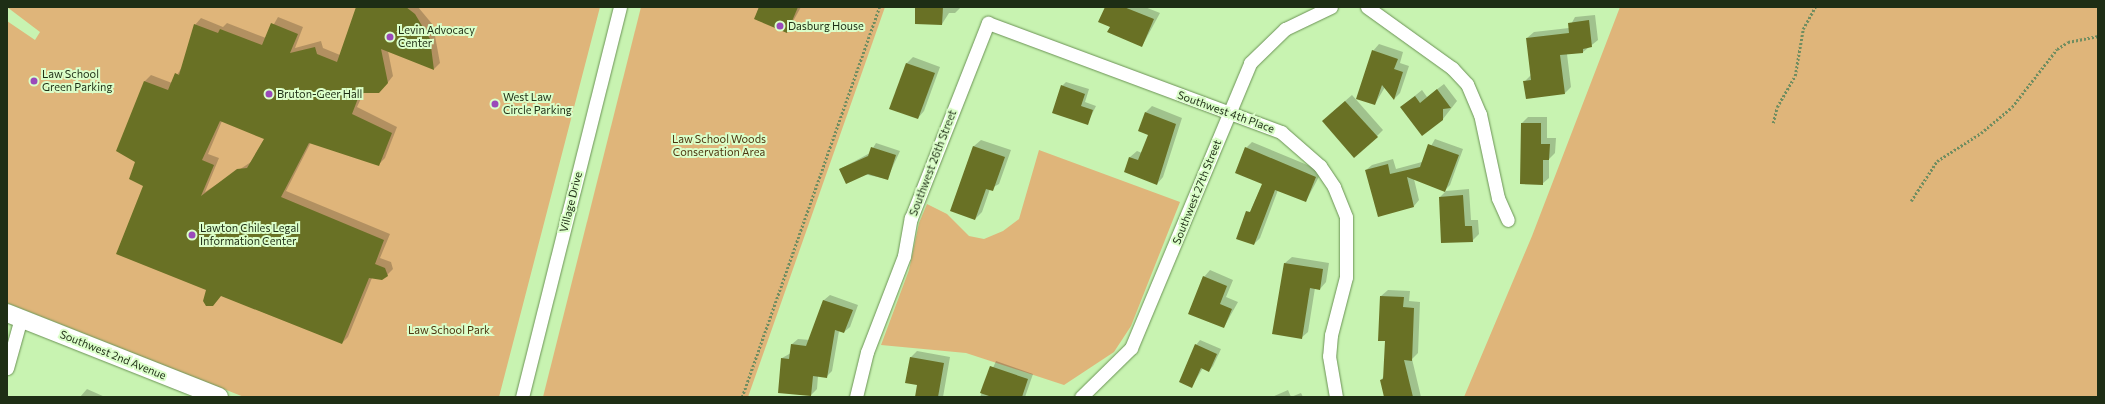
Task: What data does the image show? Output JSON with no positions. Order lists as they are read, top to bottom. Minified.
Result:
{"streets":{"main road":["Southwest 2nd Avenue"],"street":["Southwest 4th Place","Southwest 26th Street","Southwest 27th Street","Village Drive"]},"crossings":[["Southwest 4th Place","Southwest 26th Street"],["Southwest 4th Place","Southwest 27th Street"]],"parks":["Law School Woods Conservation Area","Law School Park"],"places":["Dasburg House","Levin Advocacy Center","Law School Green Parking","Bruton-Geer Hall","West Law Circle Parking","Lawton Chiles Legal Information Center"]}
